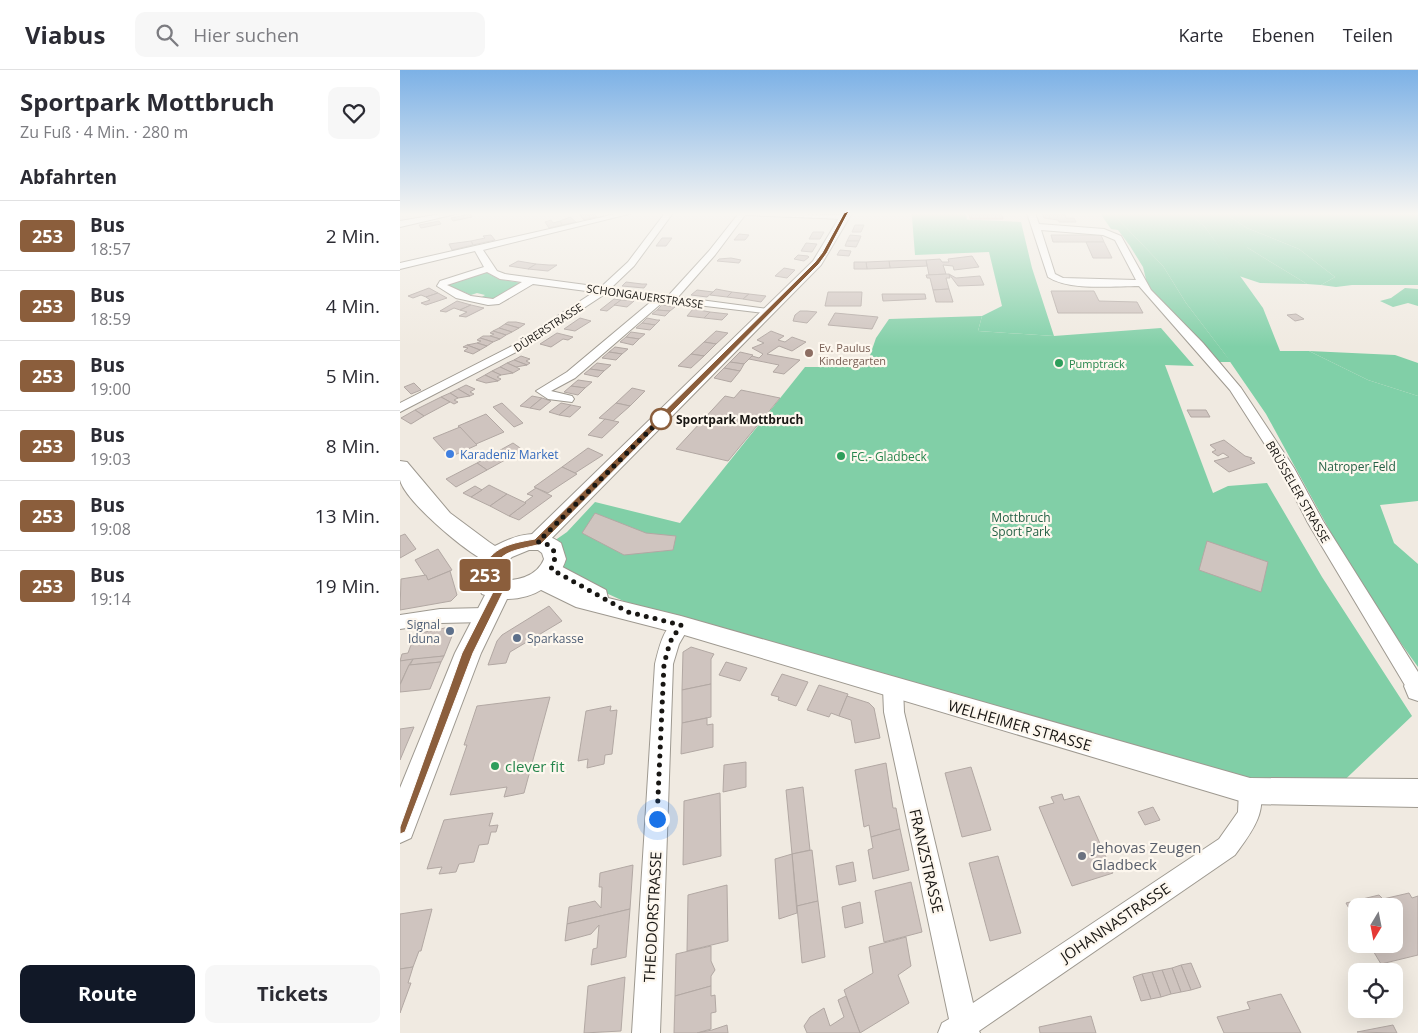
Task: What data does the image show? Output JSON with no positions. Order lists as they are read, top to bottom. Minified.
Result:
{"streets":{"street":["SCHONGAUERSTRASSE","DÜRERSTRASSE","BRÜSSELER STRASSE","WELHEIMER STRASSE","FRANZSTRASSE","THEODORSTRASSE","JOHANNASTRASSE"]},"crossings":[["SCHONGAUERSTRASSE","DÜRERSTRASSE"],["WELHEIMER STRASSE","FRANZSTRASSE"],["WELHEIMER STRASSE","THEODORSTRASSE"],["WELHEIMER STRASSE","JOHANNASTRASSE"],["FRANZSTRASSE","JOHANNASTRASSE"]],"parks":["Natroper Feld","Mottbruch Sport Park"],"places":["Ev. Paulus Kindergarten","Pumptrack","Sportpark Mottbruch","Karadeniz Market","FC.- Gladbeck","Signal Iduna","Sparkasse","clever fit","Jehovas Zeugen Gladbeck"],"lines":["bus line 253"],"north":"bottom","page":{"header":"Viabus","search":"Hier suchen","nav":["Karte","Ebenen","Teilen"],"heading":[["Sportpark Mottbruch","Zu Fuß · 4 Min. · 280 m"],"Abfahrten"],"on_map":"253","list":[{"mark":"253","name":"Bus","note":"18:57","value":"2 Min."},{"mark":"253","name":"Bus","note":"18:59","value":"4 Min."},{"mark":"253","name":"Bus","note":"19:00","value":"5 Min."},{"mark":"253","name":"Bus","note":"19:03","value":"8 Min."},{"mark":"253","name":"Bus","note":"19:08","value":"13 Min."},{"mark":"253","name":"Bus","note":"19:14","value":"19 Min."}],"buttons":["Route","Tickets"]}}
